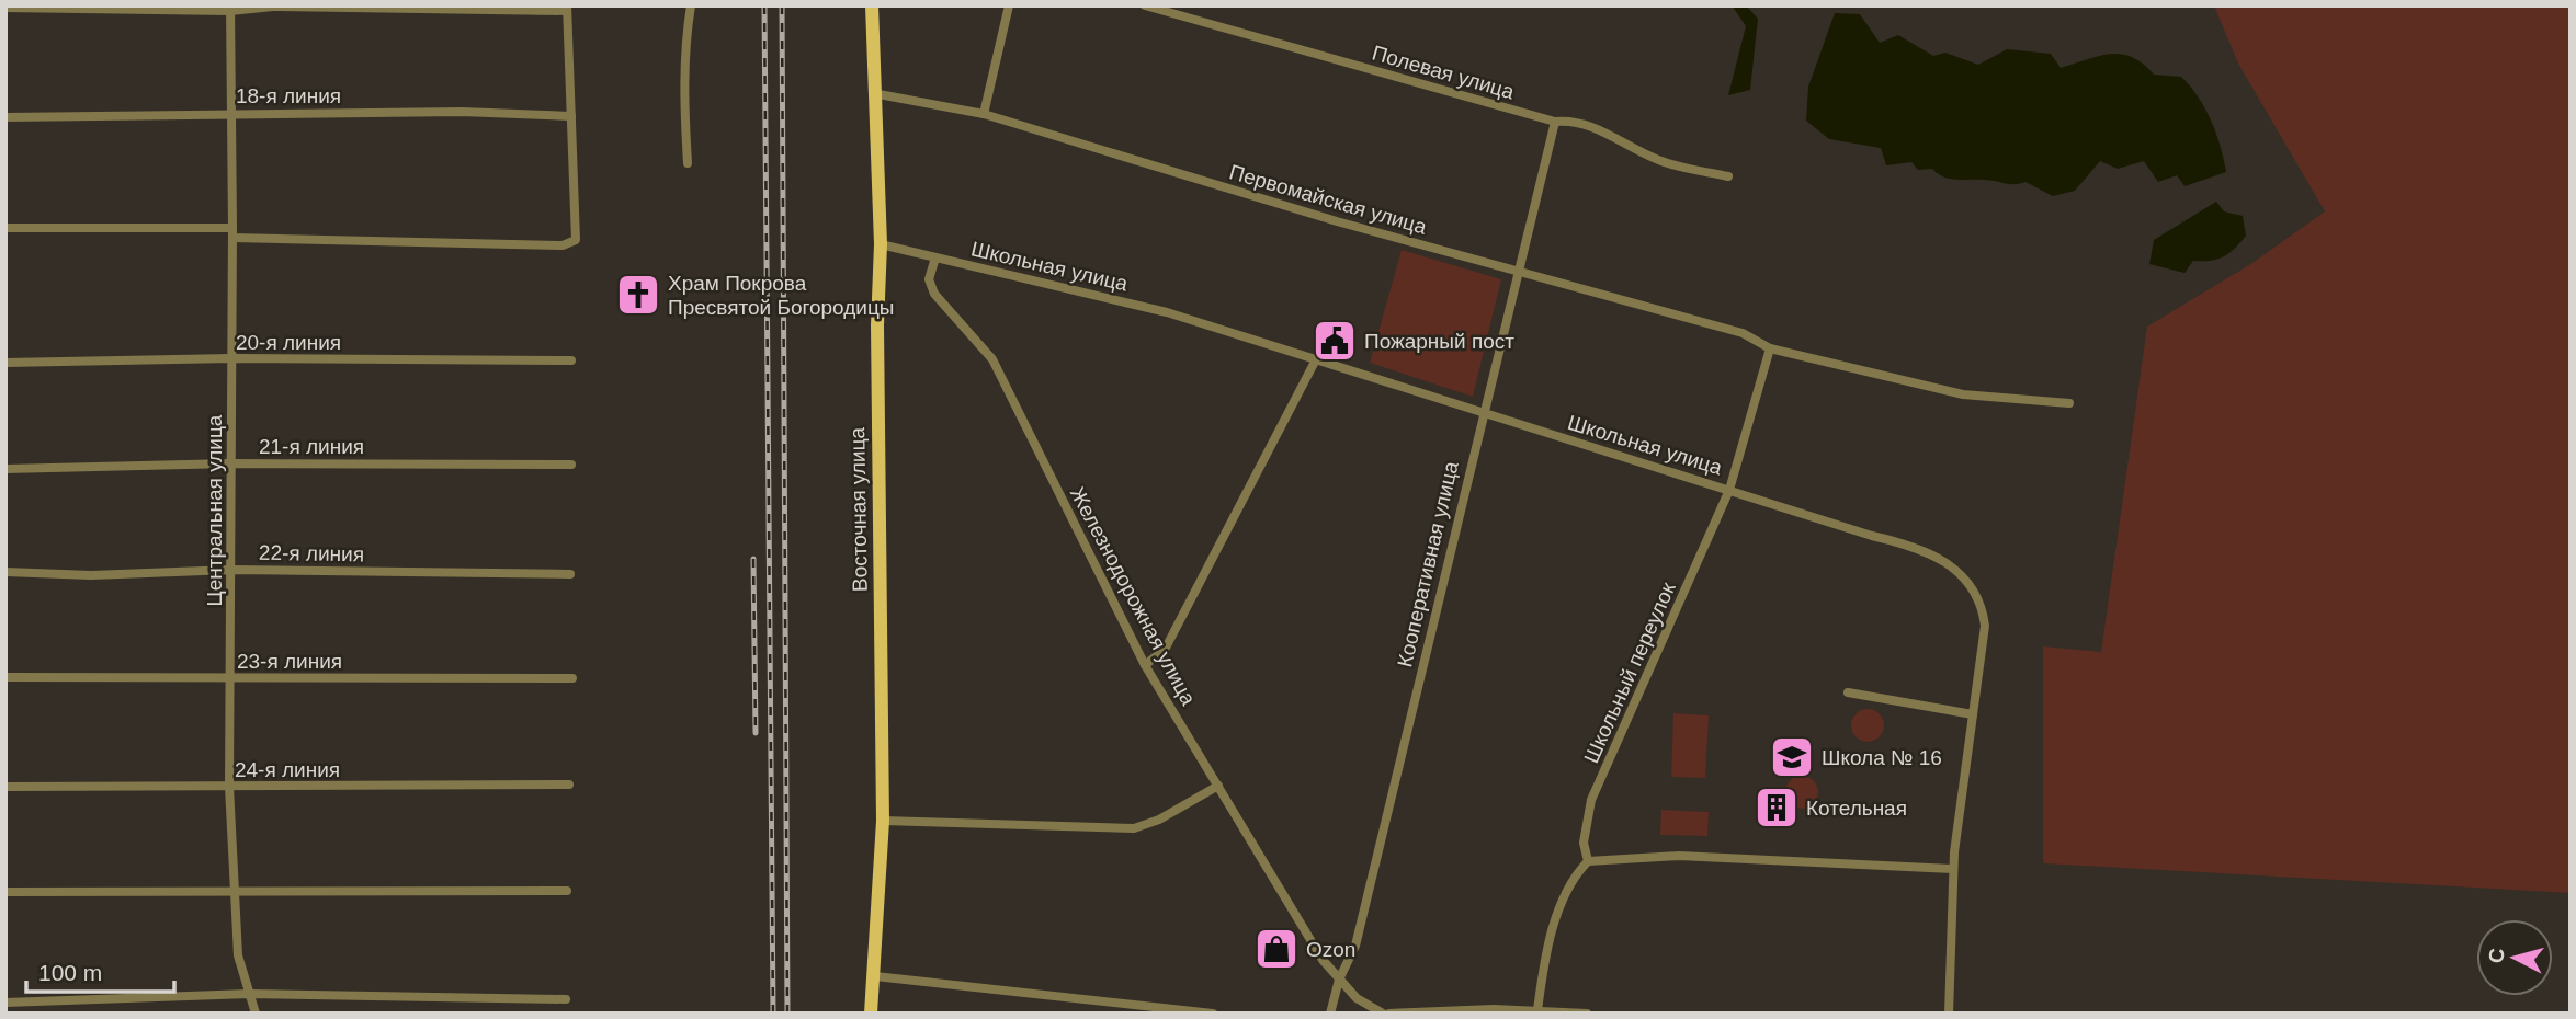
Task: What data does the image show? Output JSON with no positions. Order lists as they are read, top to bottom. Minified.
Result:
{"streets":{"main road":["Восточная улица"],"street":["Полевая улица","18-я линия","Первомайская улица","Школьная улица","20-я линия","21-я линия","Центральная улица","22-я линия","Кооперативная улица","Железнодорожная улица","23-я линия","Школьный переулок","24-я линия"]},"crossings":[["Полевая улица","Кооперативная улица"],["18-я линия","Центральная улица"],["Первомайская улица","Восточная улица"],["Первомайская улица","Кооперативная улица"],["Первомайская улица","Школьный переулок"],["Школьная улица","Восточная улица"],["Школьная улица","Кооперативная улица"],["Школьная улица","Железнодорожная улица"],["Школьная улица","Школьный переулок"],["20-я линия","Центральная улица"],["21-я линия","Центральная улица"],["Центральная улица","22-я линия"],["Центральная улица","23-я линия"],["Центральная улица","24-я линия"],["Кооперативная улица","Железнодорожная улица"]],"places":{"church":["Храм Покрова Пресвятой Богородицы"],"public building":["Пожарный пост"],"school or university":["Школа № 16"],"building":["Котельная"],"shop":["Ozon"]},"scale_bar":"100 m","north":"left"}
